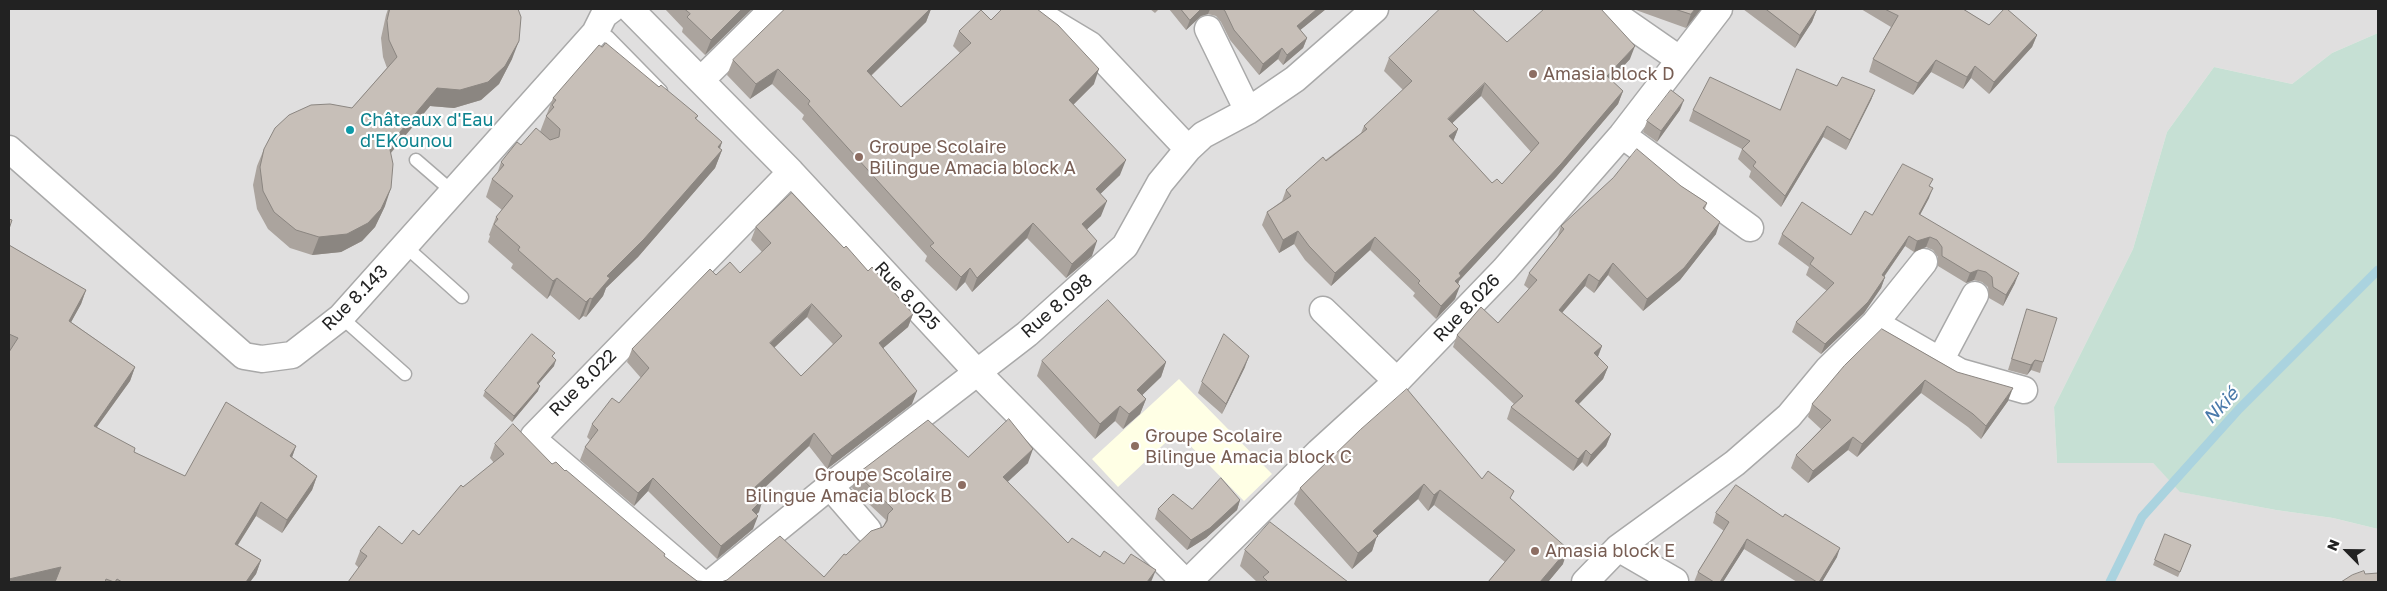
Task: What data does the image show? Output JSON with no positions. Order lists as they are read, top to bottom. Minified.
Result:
{"streets":{"street":["Rue 8.025","Rue 8.143","Rue 8.098","Rue 8.026","Rue 8.022"]},"crossings":[["Rue 8.025","Rue 8.098"],["Rue 8.025","Rue 8.026"],["Rue 8.025","Rue 8.022"]],"water":["Nkié"],"places":["Amasia block D","Châteaux d'Eau d'EKounou","Groupe Scolaire Bilingue Amacia block A","Groupe Scolaire Bilingue Amacia block C","Groupe Scolaire Bilingue Amacia block B","Amasia block E"],"north":"top left"}
